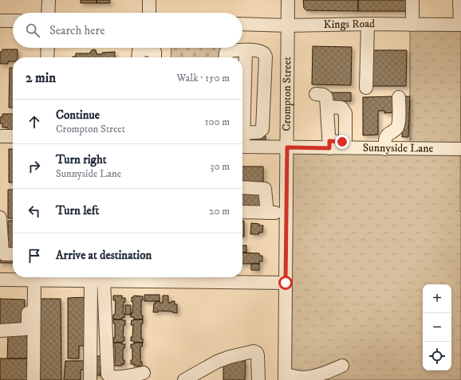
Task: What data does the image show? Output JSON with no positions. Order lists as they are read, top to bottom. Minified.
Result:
{"streets":{"street":["Kings Road","Crompton Street","Sunnyside Lane"]},"crossings":[["Kings Road","Crompton Street"],["Crompton Street","Sunnyside Lane"]],"page":{"search":"Search here","heading":["2 min","Walk · 150 m"],"list":[["Continue","Crompton Street","100 m"],["Turn right","Sunnyside Lane","30 m"],["Turn left","20 m"],"Arrive at destination"],"map_buttons":["+","−"]}}
